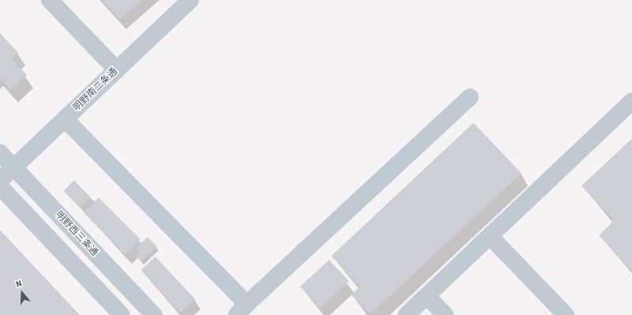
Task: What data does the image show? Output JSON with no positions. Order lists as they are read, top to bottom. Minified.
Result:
{"streets":{"street":["明野南二条通","明野西三条通"]},"crossings":[["明野南二条通","明野西三条通"]],"north":"top"}
